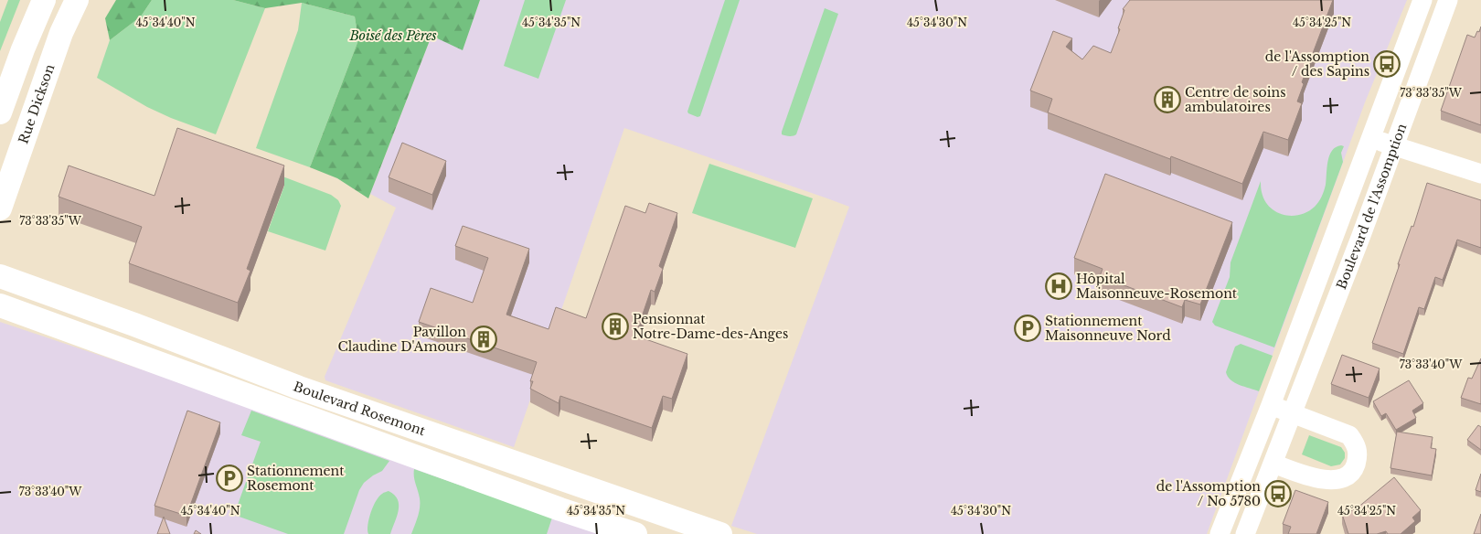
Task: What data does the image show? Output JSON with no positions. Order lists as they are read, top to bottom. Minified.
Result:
{"streets":{"main road":["Rue Dickson","Boulevard Rosemont"],"street":["Boulevard de l'Assomption"]},"parks":["Boisé des Pères"],"places":{"bus stop":["de l'Assomption / des Sapins","de l'Assomption / No 5780"],"building":["Centre de soins ambulatoires","Pensionnat Notre-Dame-des-Anges","Pavillon Claudine D'Amours"],"hospital":["Hôpital Maisonneuve-Rosemont"],"parking":["Stationnement Maisonneuve Nord","Stationnement Rosemont"]},"coordinates":["45°34'40\"N","45°34'35\"N","45°34'30\"N","45°34'25\"N","73°33'35\"W","73°33'40\"W"]}
